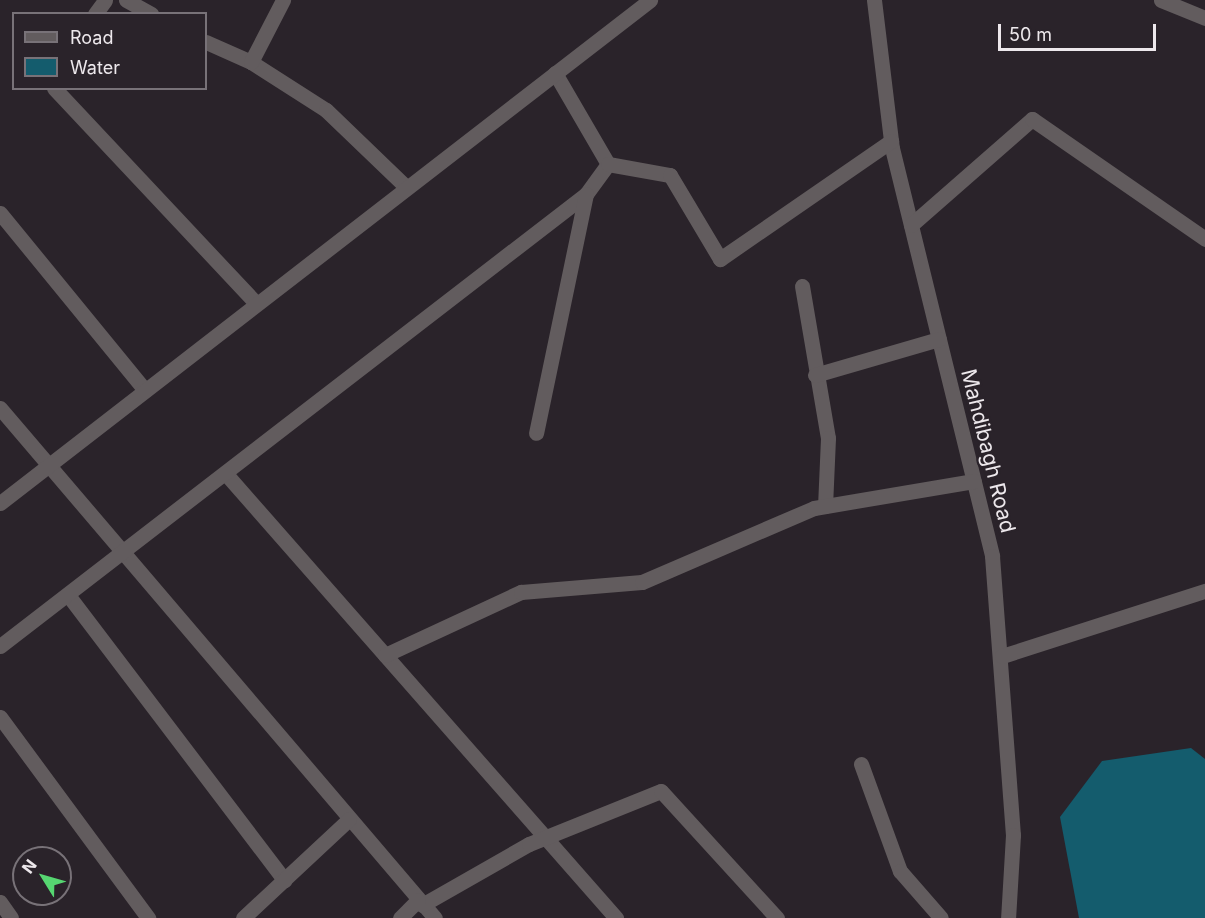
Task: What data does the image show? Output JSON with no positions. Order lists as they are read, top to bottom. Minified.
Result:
{"streets":{"street":["Mahdibagh Road"]},"legend":["Road","Water"],"scale_bar":"50 m","north":"top left"}
